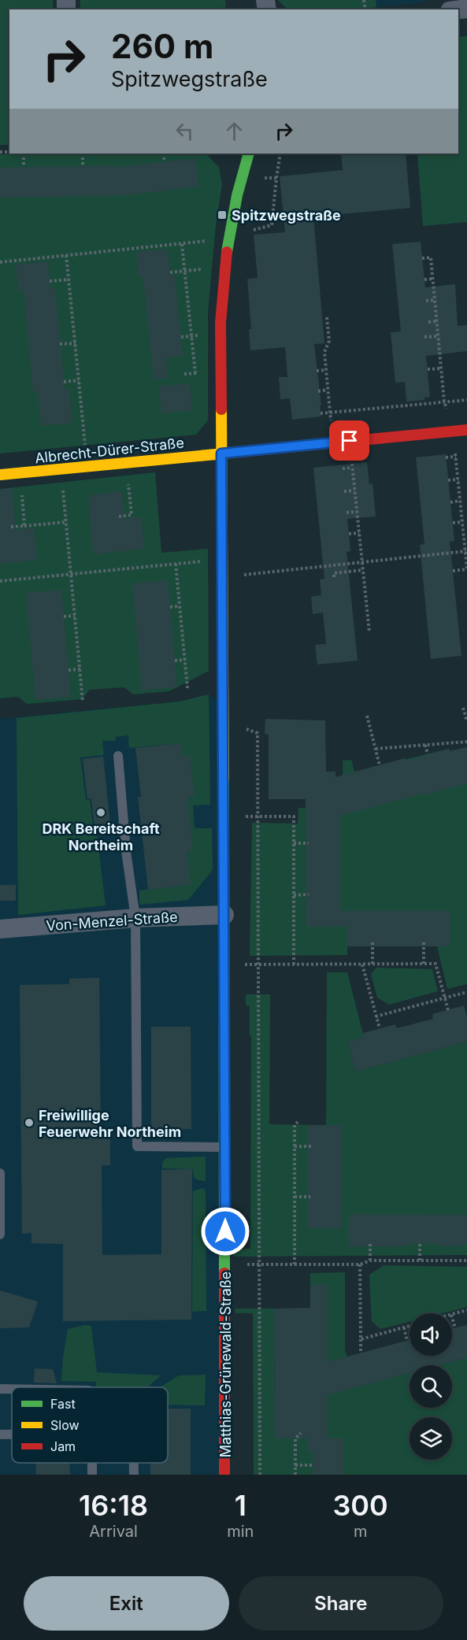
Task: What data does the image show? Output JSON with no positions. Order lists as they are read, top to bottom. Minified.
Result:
{"streets":{"street":["Albrecht-Dürer-Straße","Von-Menzel-Straße","Matthias-Grünewald-Straße"]},"crossings":[["Albrecht-Dürer-Straße","Matthias-Grünewald-Straße"],["Von-Menzel-Straße","Matthias-Grünewald-Straße"]],"places":{"transit":["Spitzwegstraße"],"other":["DRK Bereitschaft Northeim","Freiwillige Feuerwehr Northeim"]},"legend":["Fast","Slow","Jam"],"page":{"turn":["260 m","Spitzwegstraße"],"eta":["16:18","Arrival","1","min","300","m"],"buttons":["Exit","Share"]}}
